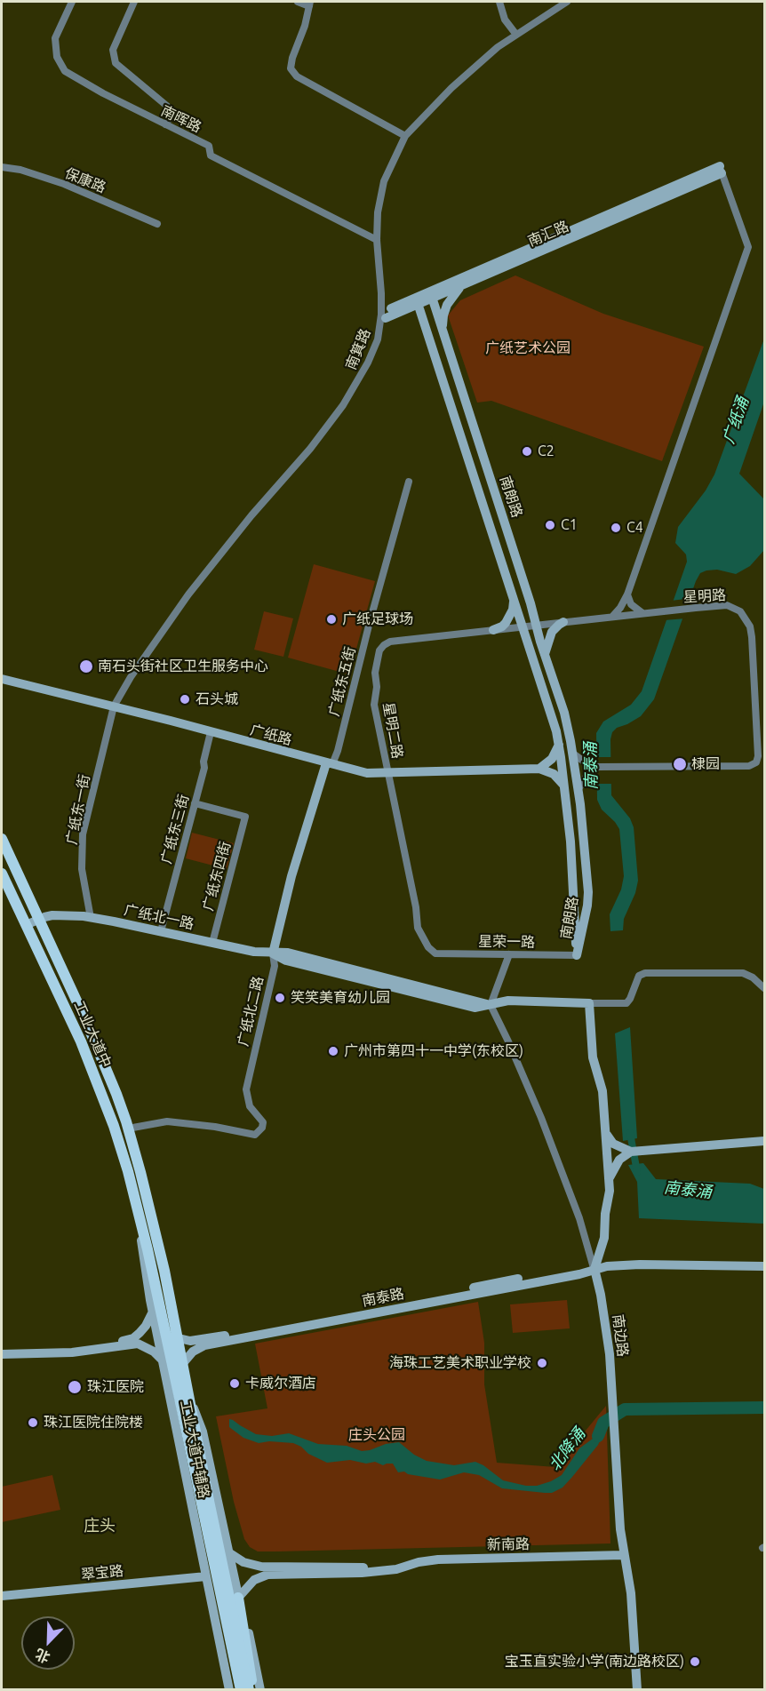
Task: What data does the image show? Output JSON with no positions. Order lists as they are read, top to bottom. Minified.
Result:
{"streets":{"main road":["工业大道中"],"street":["南晖路","保康路","南汇路","南箕路","南朗路","星明路","广纸东五街","星明二路","广纸路","广纸东一街","广纸东三街","广纸东四街","广纸北一路","星荣一路","广纸北二路","南泰路","南边路","工业大道中辅路","新南路","翠宝路"]},"crossings":[["南晖路","南箕路"],["南汇路","南朗路"],["南箕路","广纸路"],["南箕路","广纸东一街"],["南朗路","星明路"],["南朗路","星明二路"],["南朗路","星荣一路"],["星明路","星明二路"],["广纸东五街","广纸路"],["广纸东五街","广纸北二路"],["星明二路","广纸路"],["星明二路","星荣一路"],["广纸路","广纸东一街"],["广纸路","广纸东三街"],["广纸路","广纸北二路"],["广纸东一街","广纸北一路"],["广纸东三街","广纸东四街"],["广纸东三街","广纸北一路"],["广纸东四街","广纸北一路"],["广纸北一路","广纸北二路"],["广纸北一路","工业大道中"],["广纸北一路","南边路"],["工业大道中","工业大道中辅路"],["南泰路","南边路"],["南边路","新南路"],["工业大道中辅路","新南路"],["工业大道中辅路","翠宝路"]],"districts":["庄头"],"water":["广纸涌","南泰涌","北降涌"],"parks":["广纸艺术公园","庄头公园"],"places":["C2","C1","C4","广纸足球场","南石头街社区卫生服务中心","石头城","棣园","笑笑美育幼儿园","广州市第四十一中学(东校区)","海珠工艺美术职业学校","卡威尔酒店","珠江医院","珠江医院住院楼","宝玉直实验小学(南边路校区)"],"north":"bottom left"}
